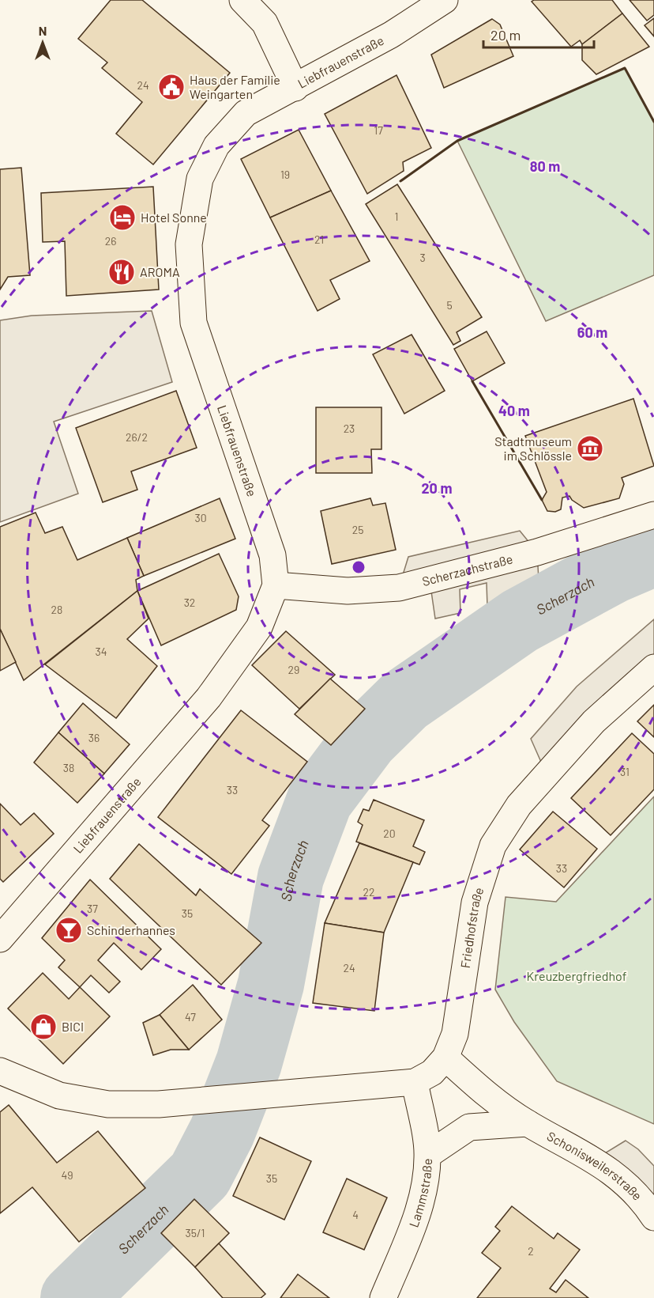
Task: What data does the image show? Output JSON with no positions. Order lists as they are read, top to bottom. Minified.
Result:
{"streets":{"street":["Liebfrauenstraße","Scherzachstraße","Friedhofstraße","Schonisweilerstraße","Lammstraße"]},"crossings":[["Liebfrauenstraße","Scherzachstraße"],["Friedhofstraße","Schonisweilerstraße"],["Friedhofstraße","Lammstraße"]],"water":["Scherzach"],"parks":["Kreuzbergfriedhof"],"places":{"public building":["Haus der Familie Weingarten"],"hotel":["Hotel Sonne"],"restaurant":["AROMA"],"museum":["Stadtmuseum im Schlössle"],"bar":["Schinderhannes"],"shop":["BICI"]},"house_numbers":["24","17","19","1","21","26","3","5","23","26/2","30","25","32","28","34","29","36","38","31","33","20","33","22","37","35","24","47","49","35","4","35/1","2"],"scale_bar":"20 m","north":"top","rings":["80 m","60 m","40 m","20 m"]}
